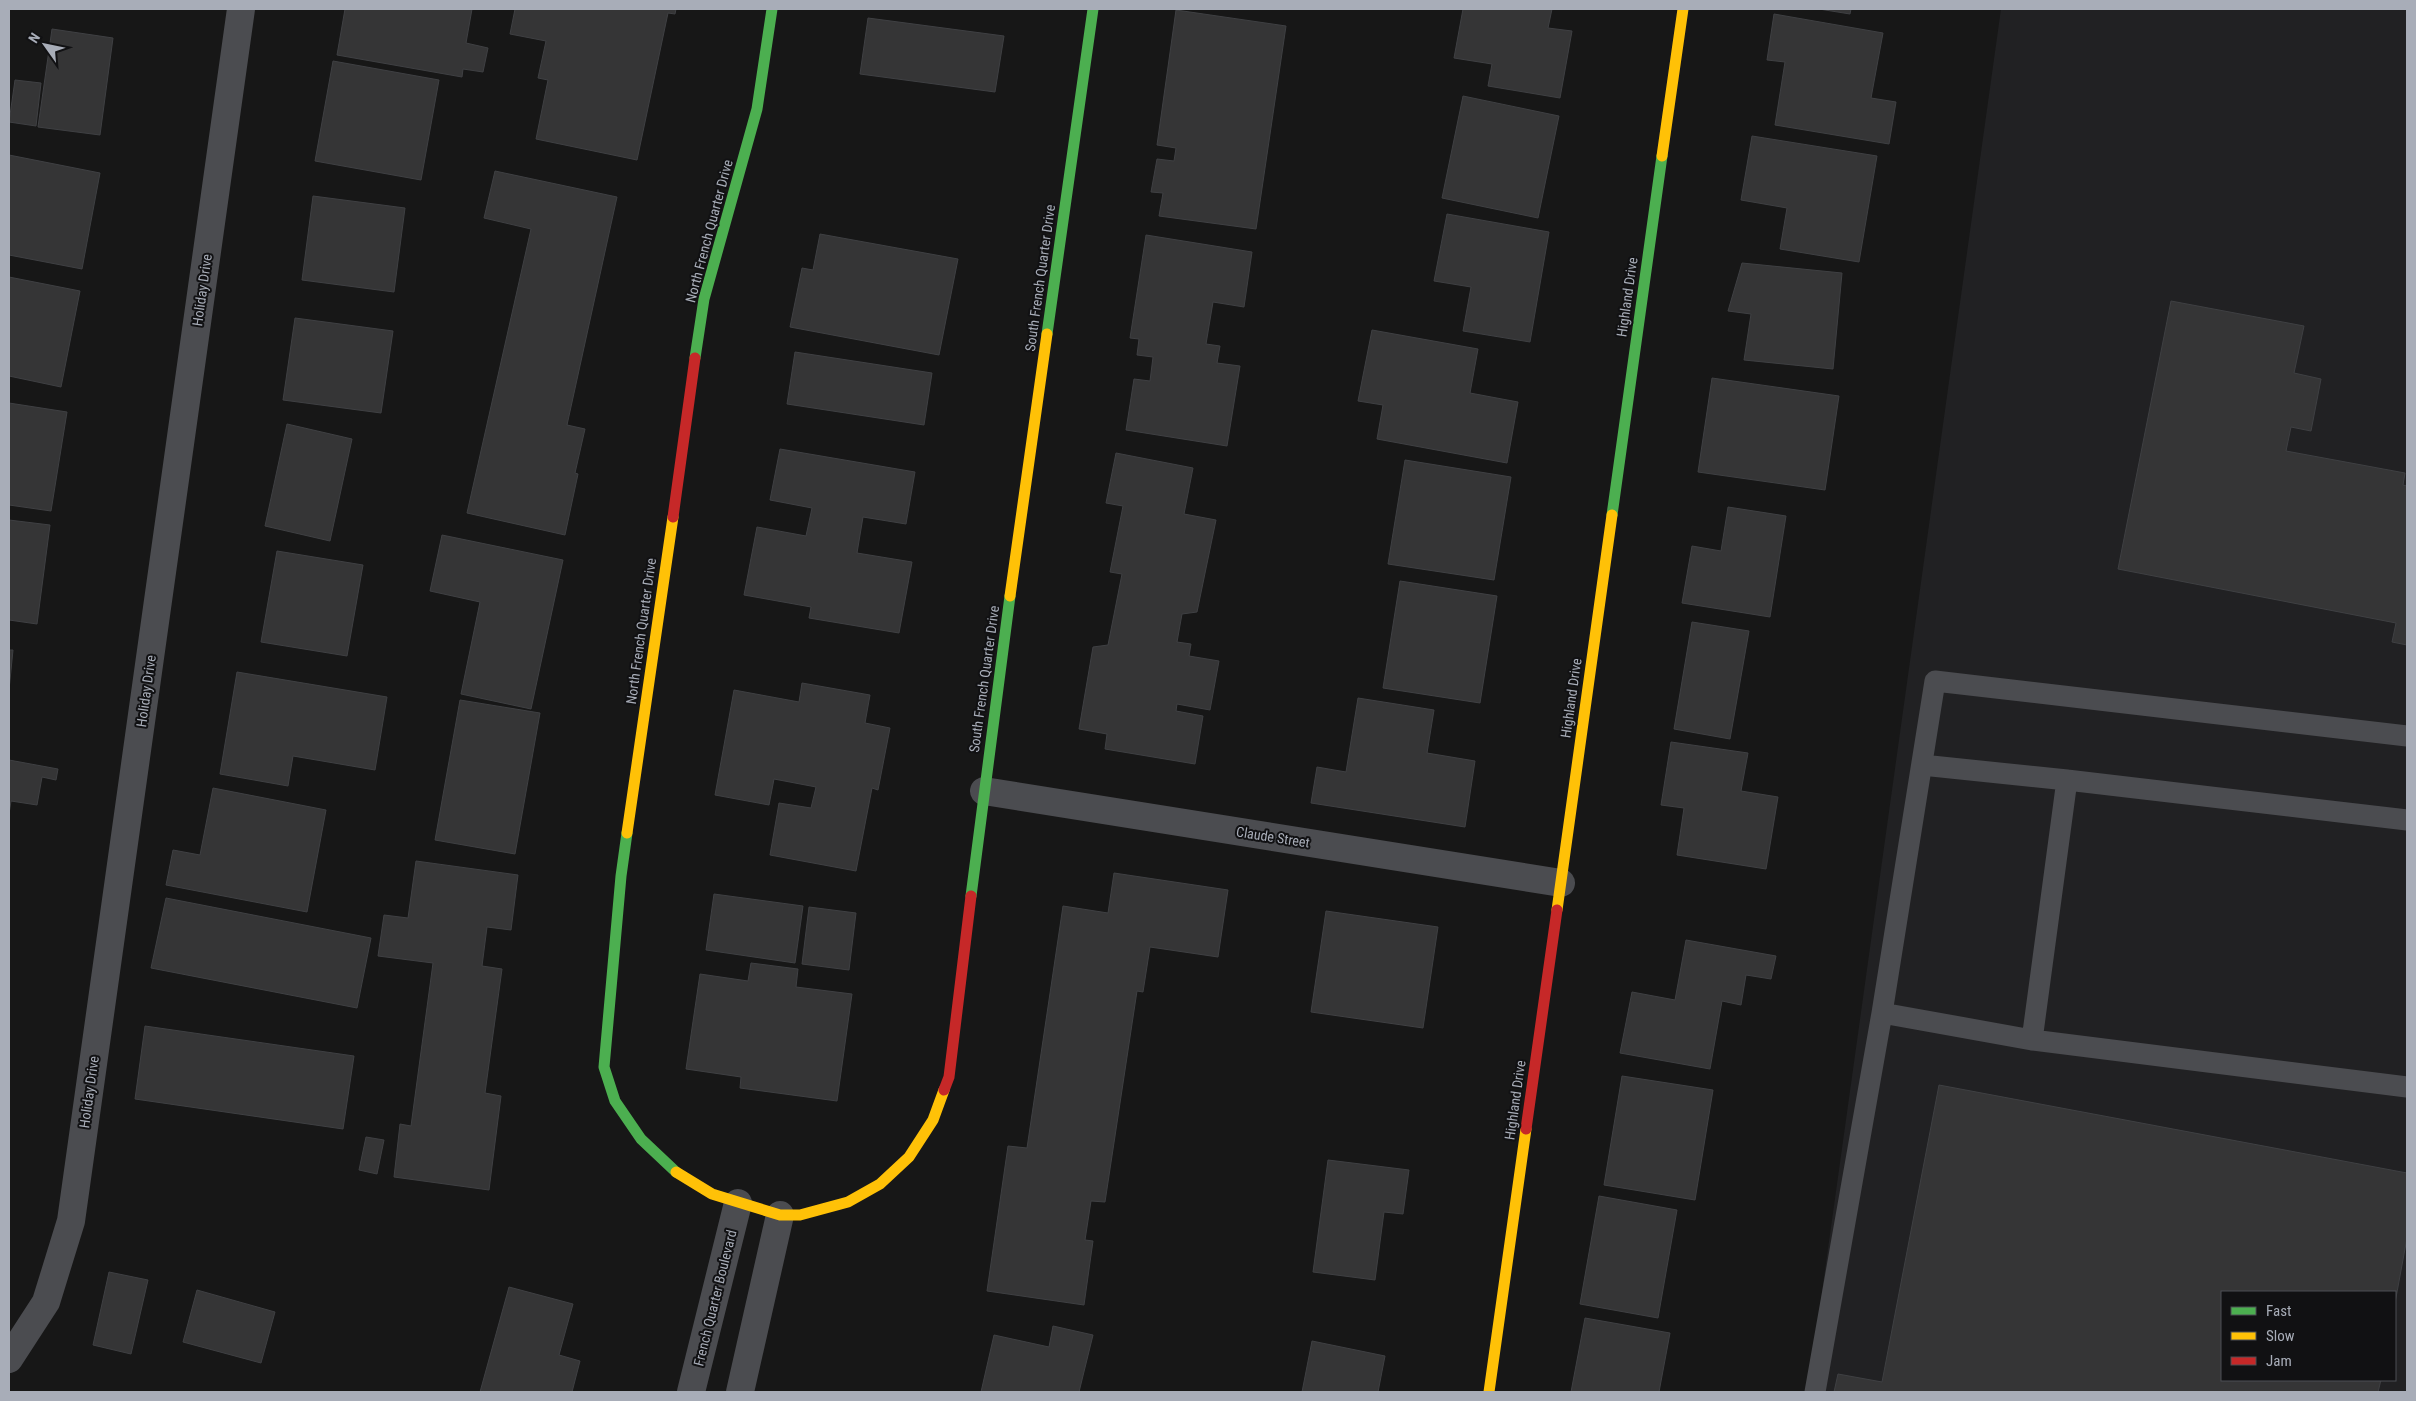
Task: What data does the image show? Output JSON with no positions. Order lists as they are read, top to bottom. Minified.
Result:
{"streets":{"street":["North French Quarter Drive","South French Quarter Drive","Holiday Drive","Highland Drive","Claude Street","French Quarter Boulevard"]},"crossings":[["North French Quarter Drive","South French Quarter Drive"],["North French Quarter Drive","French Quarter Boulevard"],["South French Quarter Drive","Claude Street"],["South French Quarter Drive","French Quarter Boulevard"],["Highland Drive","Claude Street"]],"legend":["Fast","Slow","Jam"],"north":"top left"}
